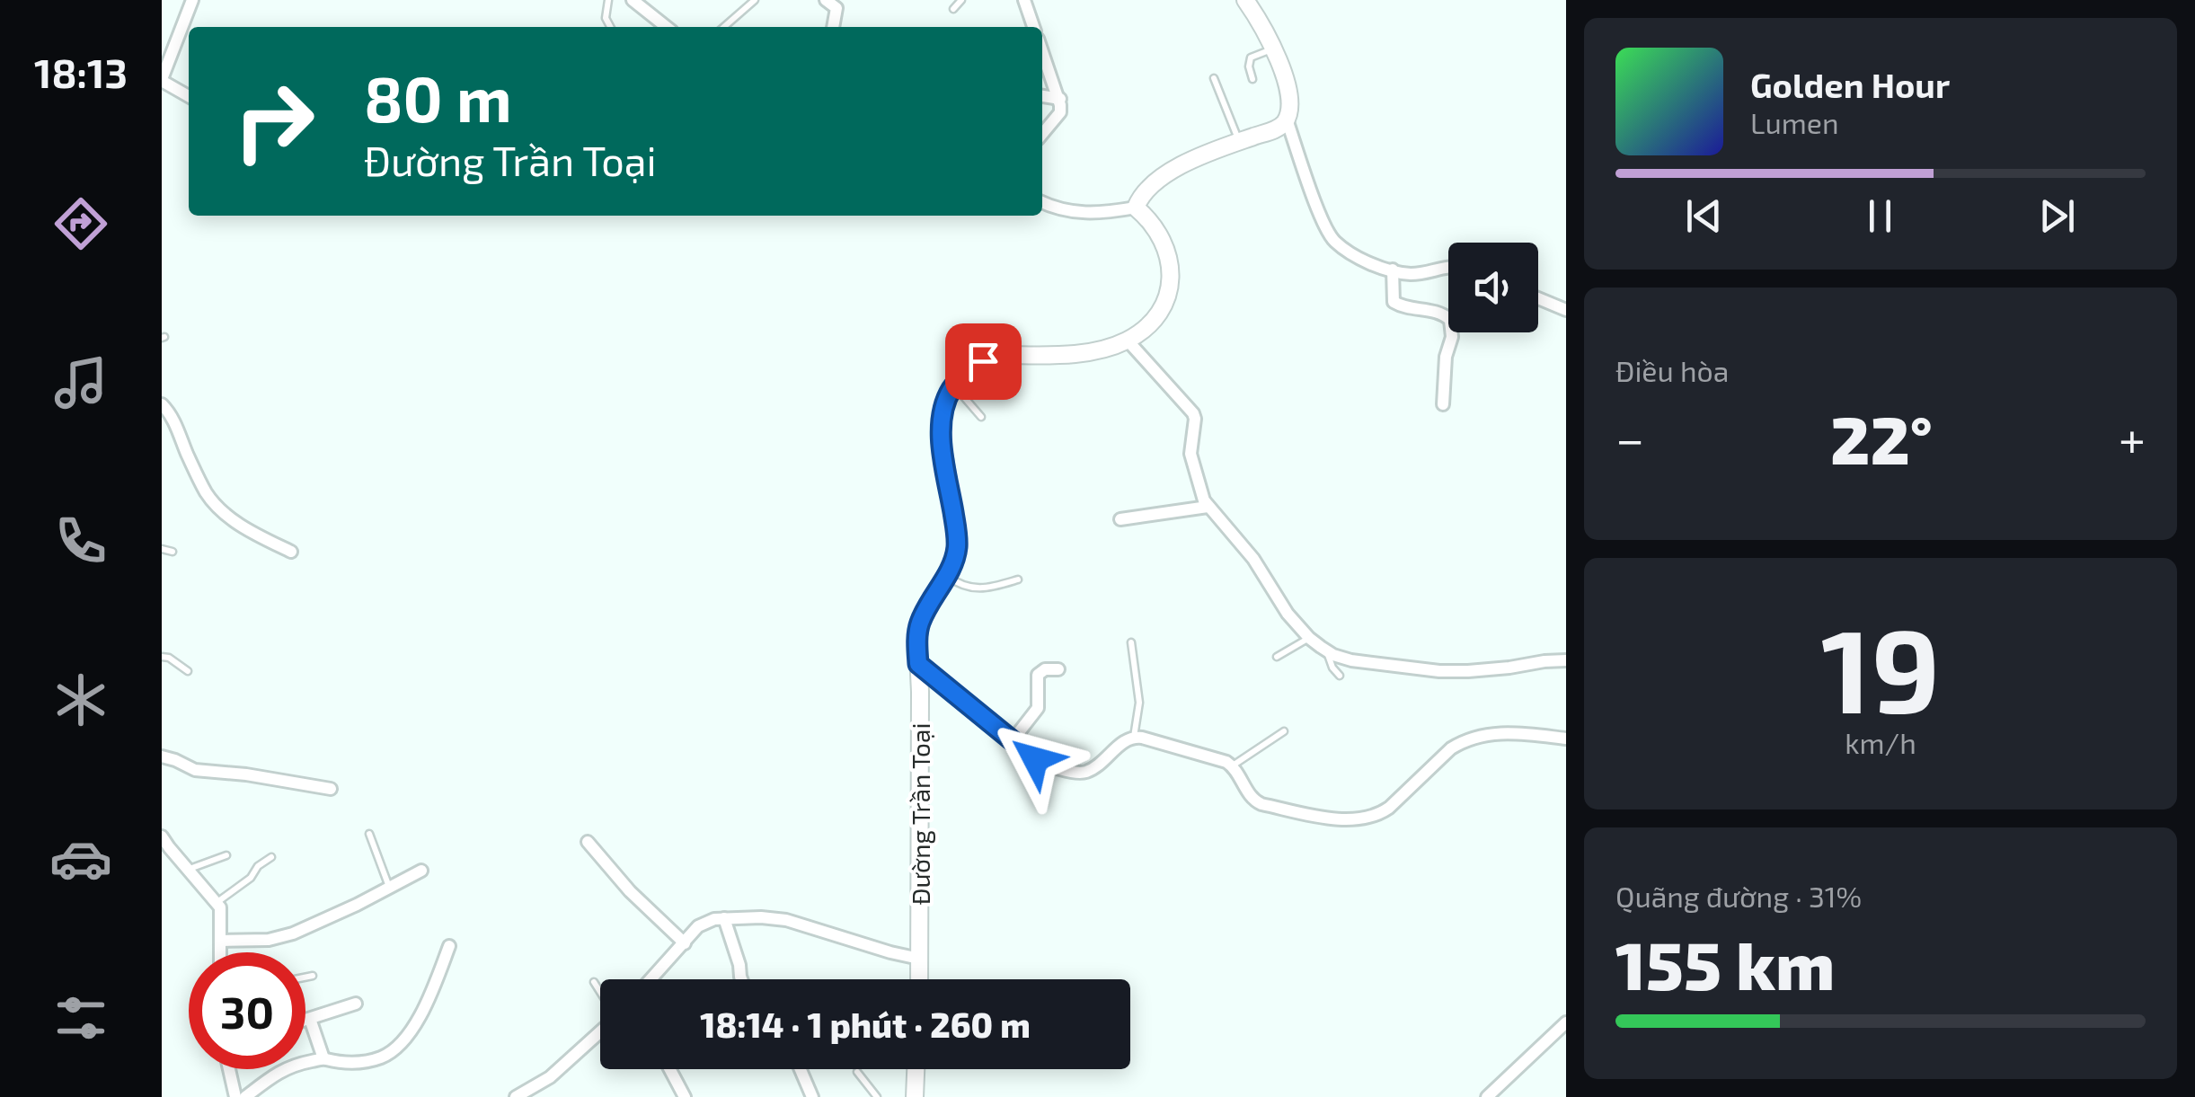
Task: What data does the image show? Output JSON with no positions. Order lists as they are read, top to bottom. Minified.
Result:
{"streets":{"street":["Đường Trần Toại"]},"page":{"tabs":"18:13","turn":["80 m","Đường Trần Toại"],"song":["Golden Hour","Lumen"],"tile":["Điều hòa",["19","km/h"],["Quãng đường · 31%","155 km"]],"heat":["−","22°","+"],"limit":"30","trip":"18:14 · 1 phút · 260 m"}}
